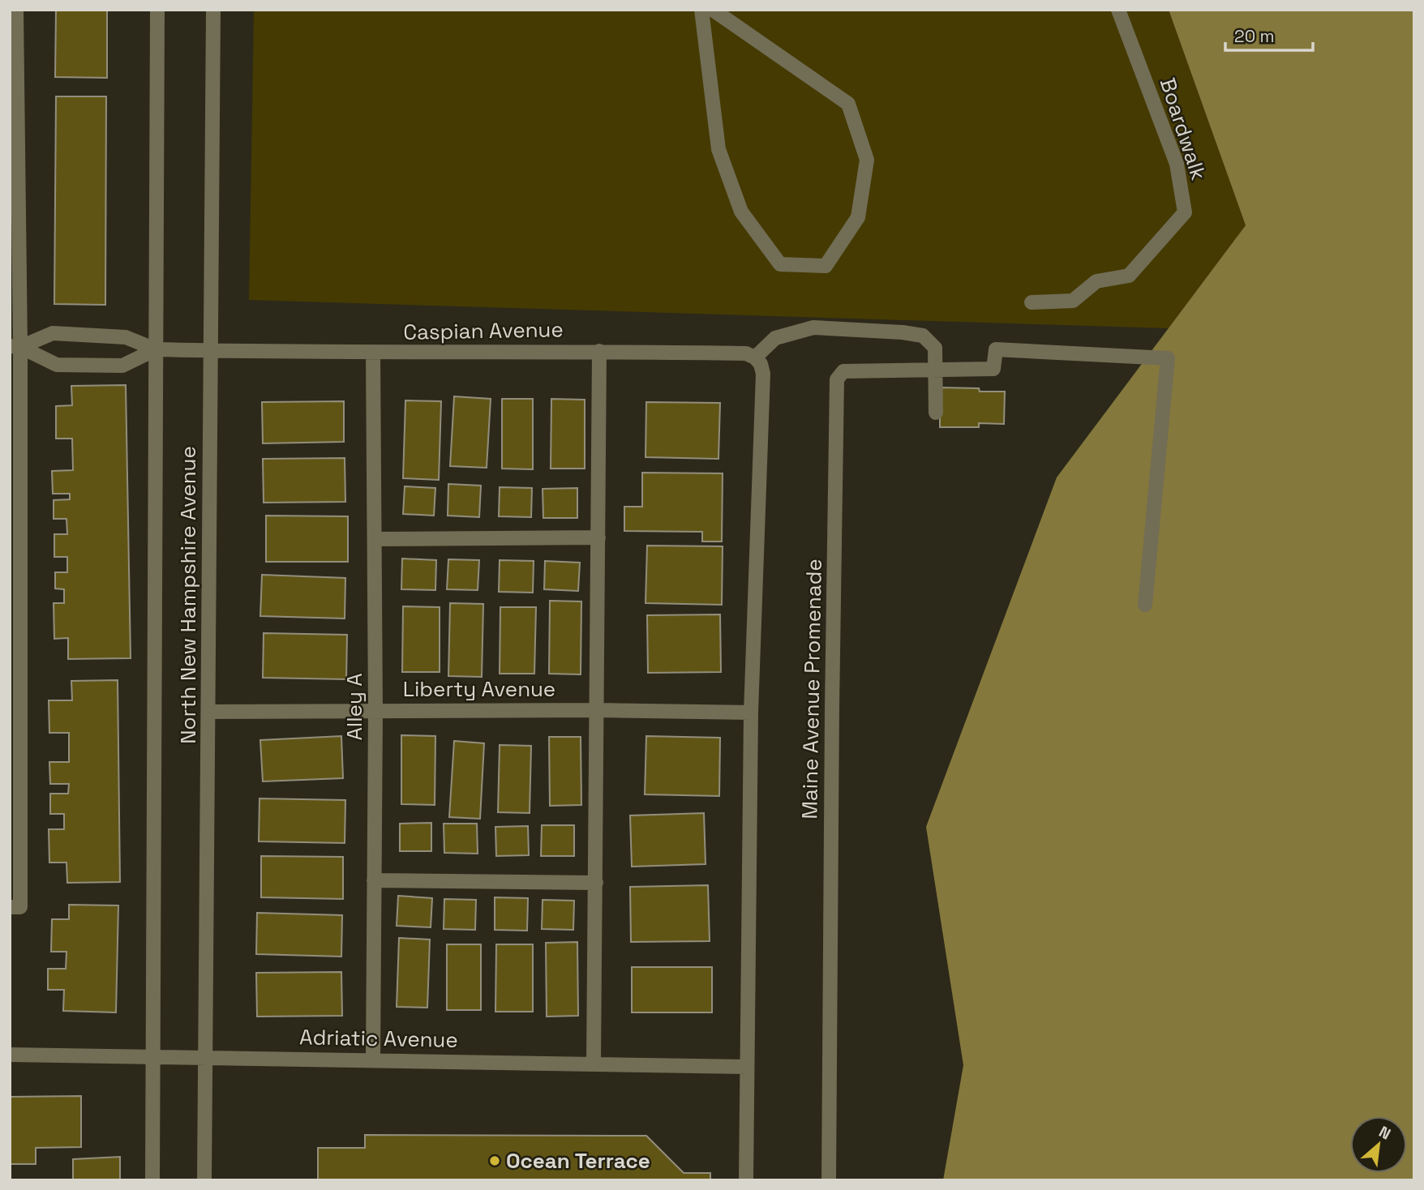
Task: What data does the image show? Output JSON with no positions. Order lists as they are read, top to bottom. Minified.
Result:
{"streets":{"street":["Boardwalk","Caspian Avenue","North New Hampshire Avenue","Liberty Avenue","Maine Avenue Promenade","Alley A","Adriatic Avenue"]},"crossings":[["Caspian Avenue","North New Hampshire Avenue"],["Caspian Avenue","Alley A"],["North New Hampshire Avenue","Liberty Avenue"],["North New Hampshire Avenue","Adriatic Avenue"],["Liberty Avenue","Alley A"],["Alley A","Adriatic Avenue"]],"places":["Ocean Terrace"],"scale_bar":"20 m","north":"top right"}
